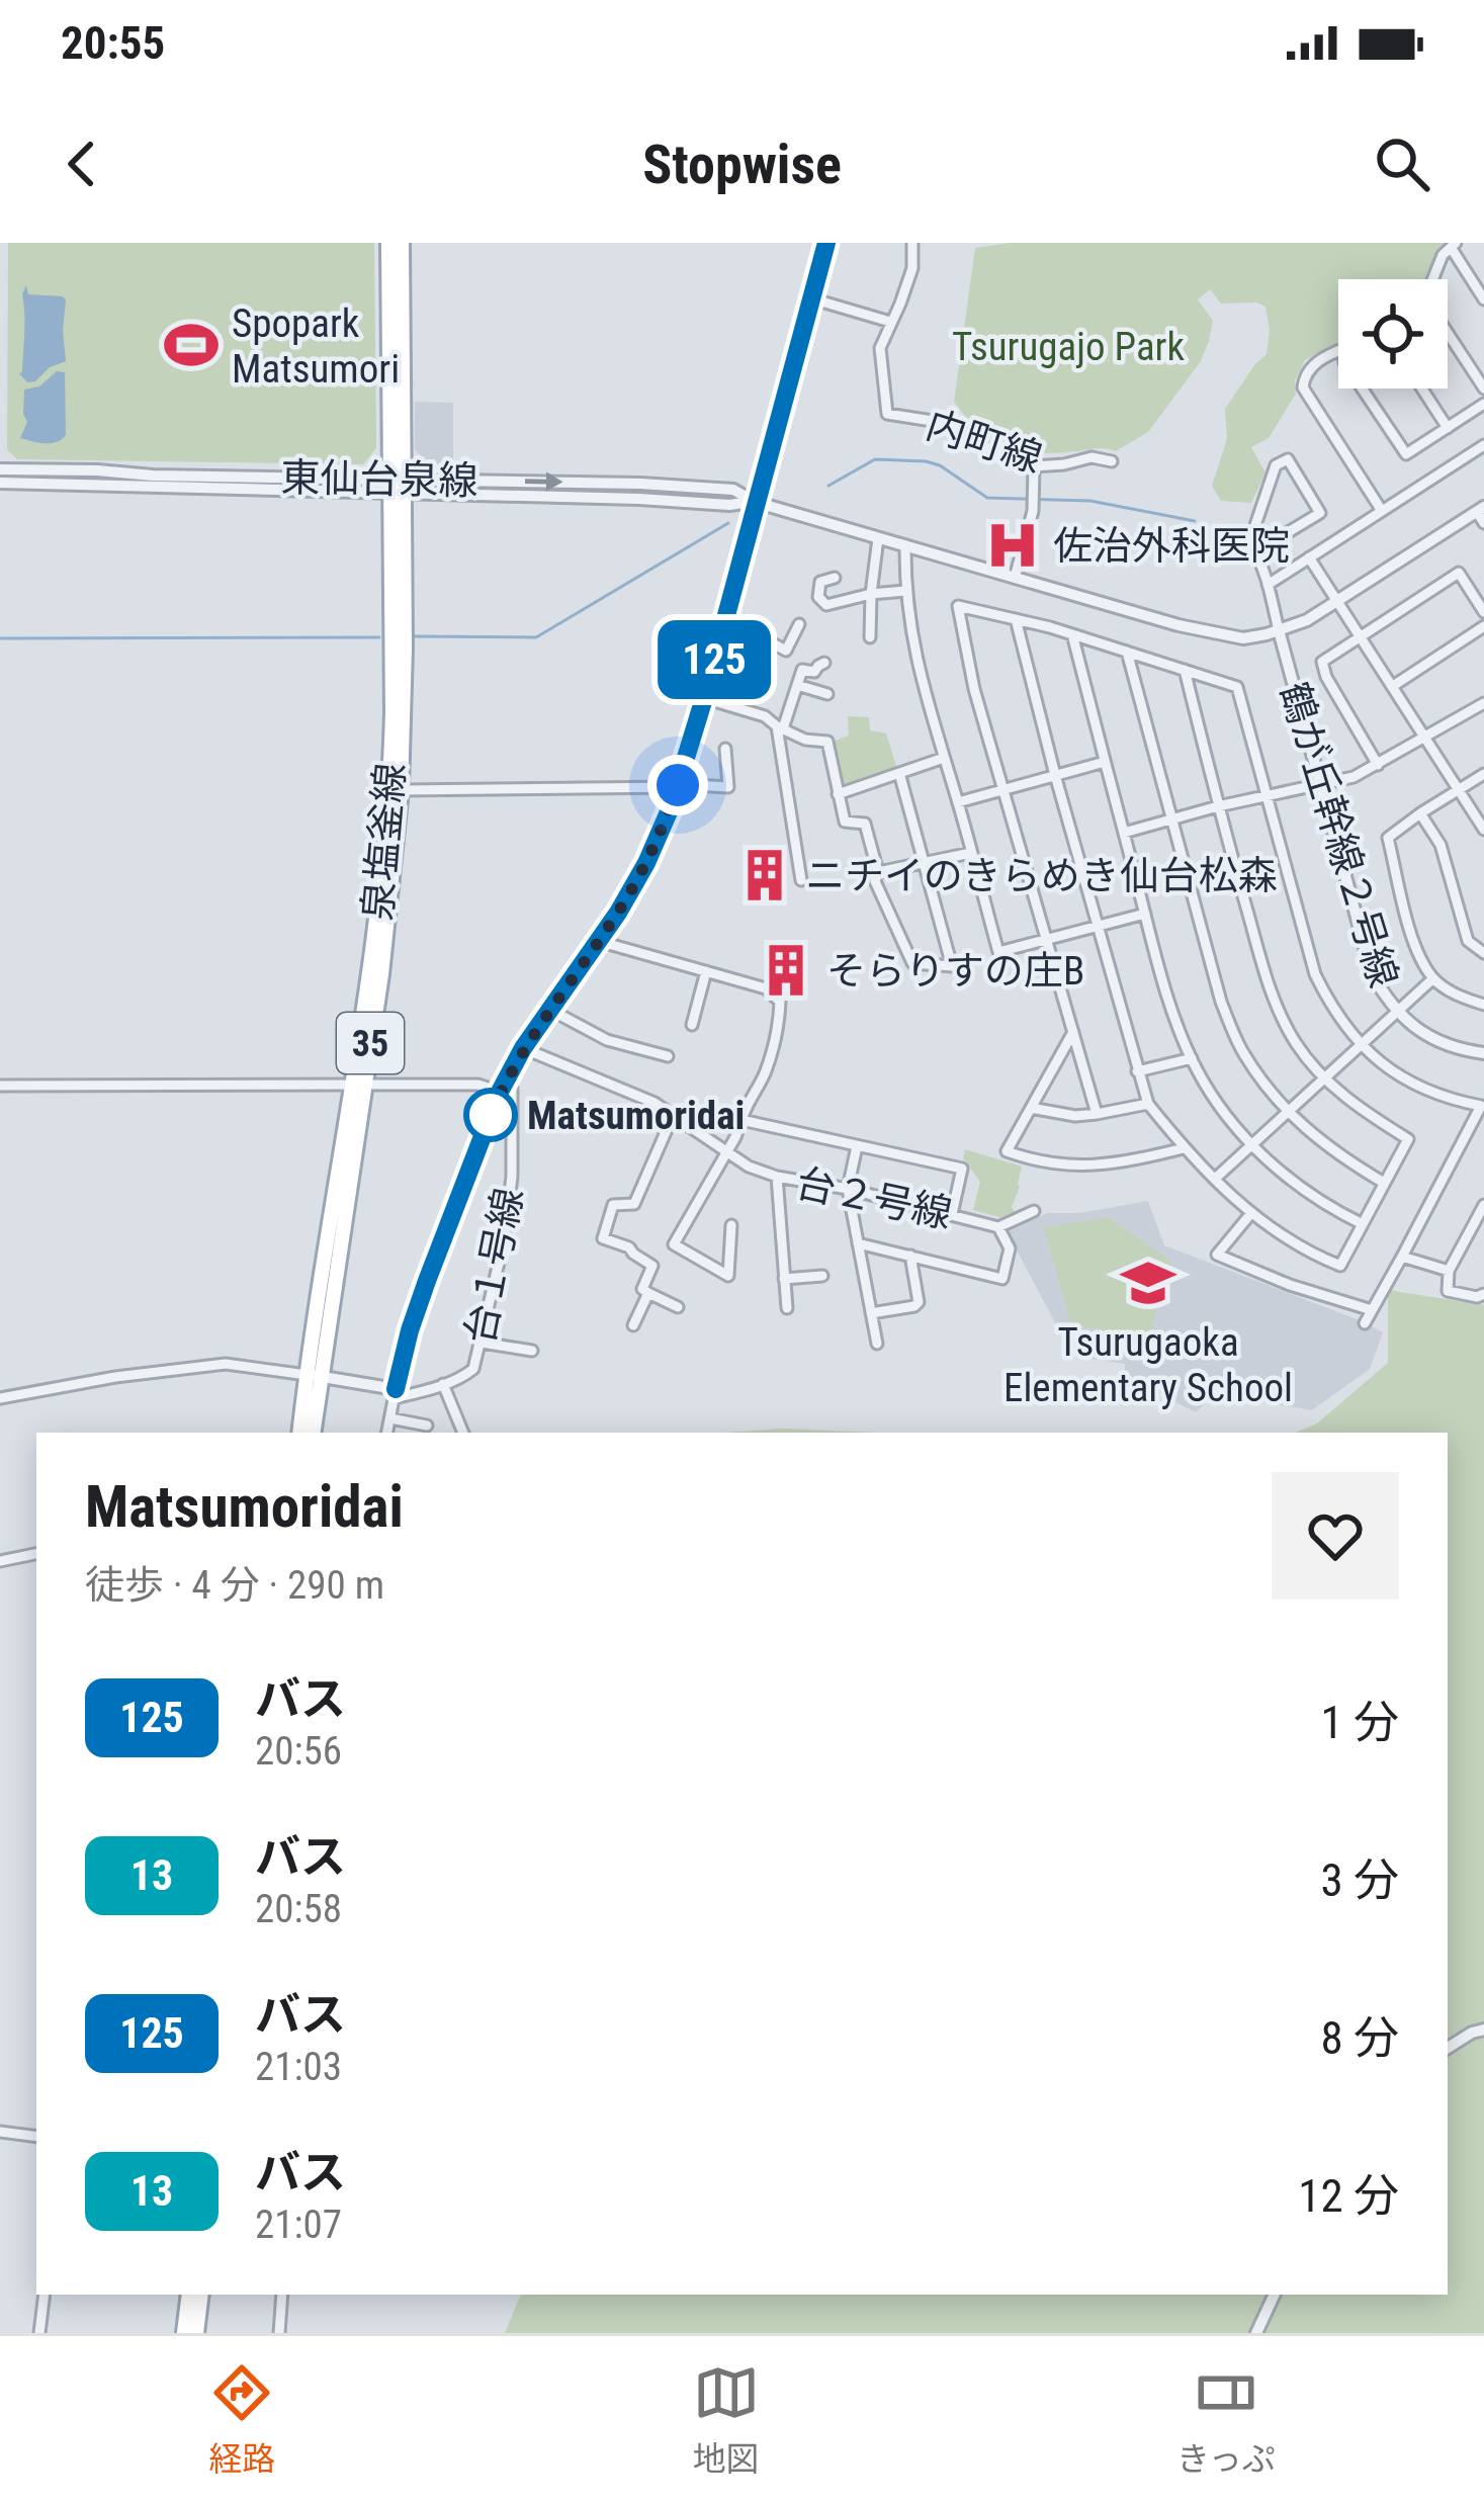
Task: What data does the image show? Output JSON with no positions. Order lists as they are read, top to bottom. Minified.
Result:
{"streets":{"main road":["泉塩釜線","35"],"street":["内町線","東仙台泉線","鶴が丘幹線２号線","台２号線","台１号線"]},"crossings":[["東仙台泉線","鶴が丘幹線２号線"],["東仙台泉線","泉塩釜線"],["東仙台泉線","35"],["泉塩釜線","35"]],"parks":["Tsurugajo Park"],"places":{"sports":["Spopark Matsumori"],"hospital":["佐治外科医院"],"building":["ニチイのきらめき仙台松森","そらりすの庄B"],"other":["Matsumoridai"],"school or university":["Tsurugaoka Elementary School"]},"lines":["bus line 125"],"page":{"status":"20:55","header":"Stopwise","on_map":"125","heading":["Matsumoridai","徒歩 · 4 分 · 290 m"],"list":[{"mark":"125","name":"バス","note":"20:56","value":"1 分"},{"mark":"13","name":"バス","note":"20:58","value":"3 分"},{"mark":"125","name":"バス","note":"21:03","value":"8 分"},{"mark":"13","name":"バス","note":"21:07","value":"12 分"}],"tabs":["経路","地図","きっぷ"]}}
